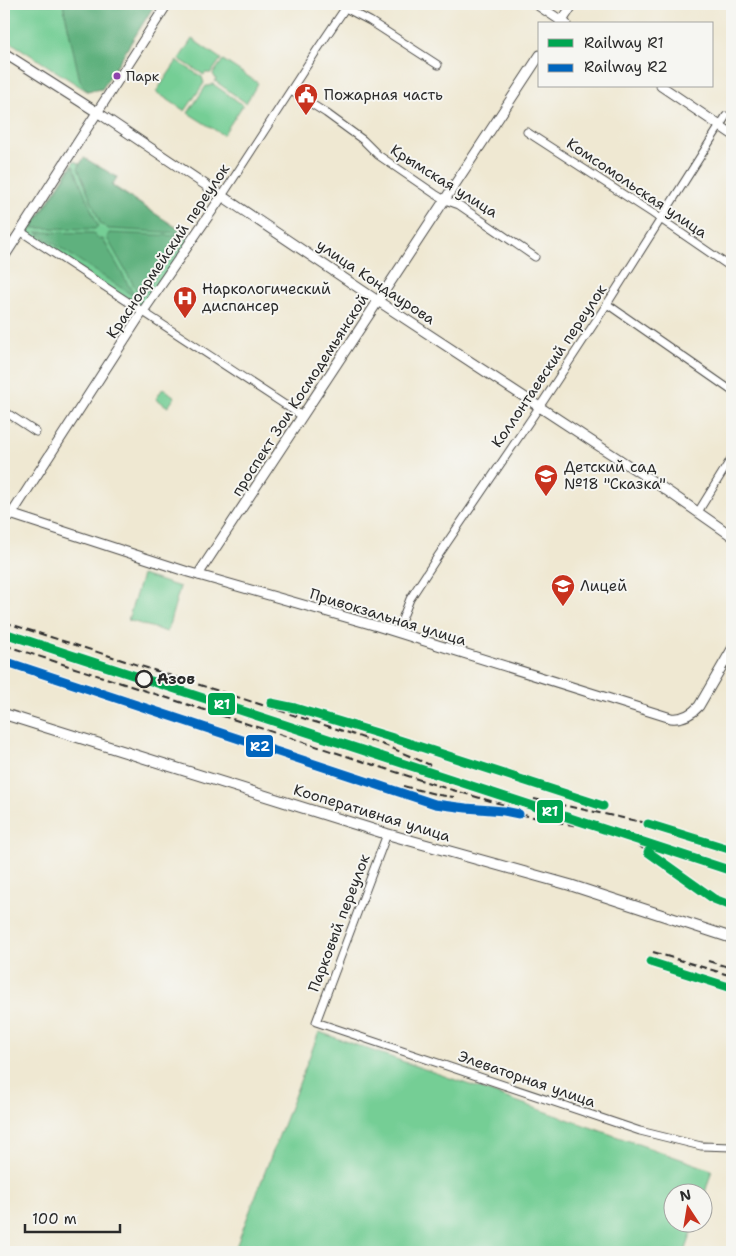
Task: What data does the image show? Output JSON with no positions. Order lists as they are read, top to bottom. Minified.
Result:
{"streets":{"main road":["Кооперативная улица"],"street":["Крымская улица","Комсомольская улица","Красноармейский переулок","улица Кондаурова","Коллонтаевский переулок","проспект Зои Космодемьянской","Привокзальная улица","Парковый переулок","Элеваторная улица"]},"crossings":[["Крымская улица","Красноармейский переулок"],["Крымская улица","проспект Зои Космодемьянской"],["Комсомольская улица","Коллонтаевский переулок"],["Красноармейский переулок","улица Кондаурова"],["Красноармейский переулок","Привокзальная улица"],["улица Кондаурова","Коллонтаевский переулок"],["улица Кондаурова","проспект Зои Космодемьянской"],["Коллонтаевский переулок","Привокзальная улица"],["проспект Зои Космодемьянской","Привокзальная улица"],["Кооперативная улица","Парковый переулок"],["Парковый переулок","Элеваторная улица"]],"places":{"other":["Парк","Азов"],"public building":["Пожарная часть"],"hospital":["Наркологический диспансер"],"school or university":["Детский сад №18 \"Сказка\"","Лицей"]},"lines":["rail line R1","rail line R2"],"legend":["Railway R1","Railway R2"],"scale_bar":"100 m","north":"top"}
